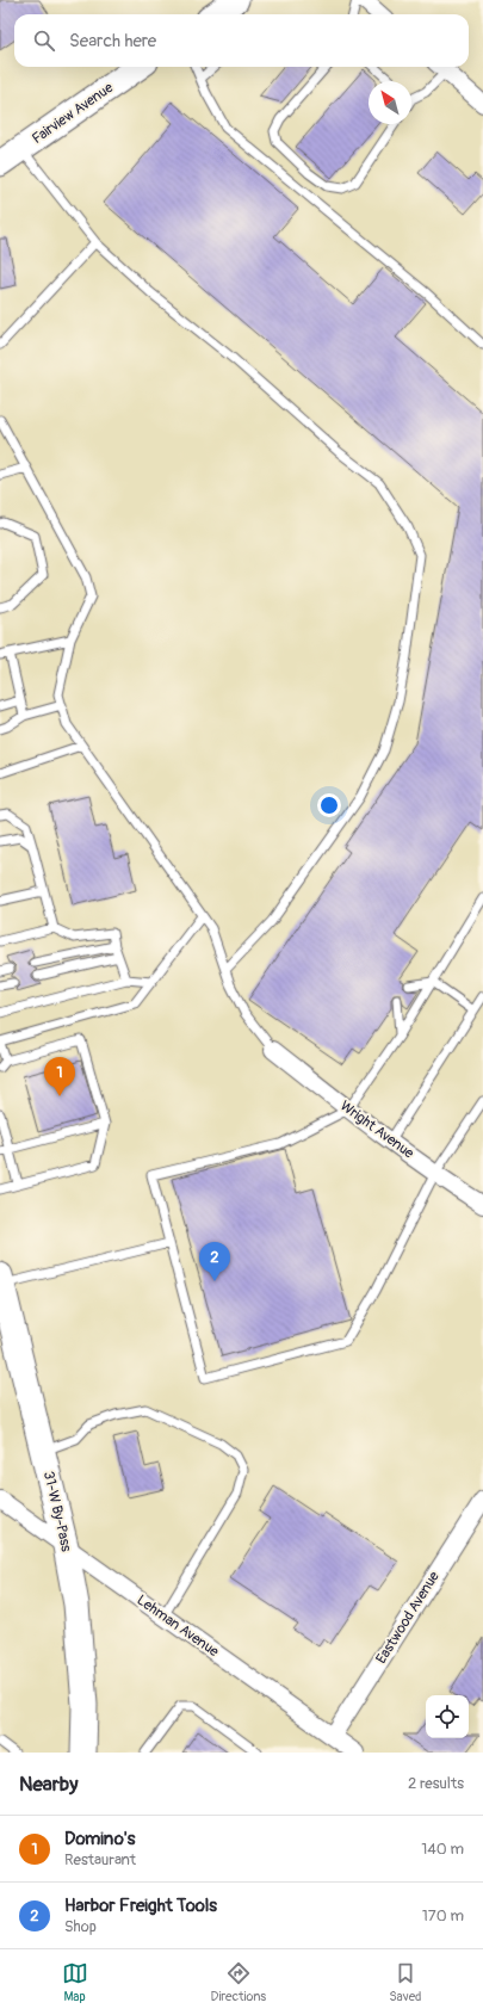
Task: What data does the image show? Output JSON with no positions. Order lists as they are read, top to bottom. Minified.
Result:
{"streets":{"main road":["Fairview Avenue","31-W By-Pass"],"street":["Wright Avenue","Eastwood Avenue","Lehman Avenue"]},"crossings":[["31-W By-Pass","Lehman Avenue"],["Eastwood Avenue","Lehman Avenue"]],"north":"top left","page":{"search":"Search here","pins":["1","2"],"heading":["Nearby","2 results"],"list":[{"mark":"1","name":"Domino's","note":"Restaurant","value":"140 m"},{"mark":"2","name":"Harbor Freight Tools","note":"Shop","value":"170 m"}],"nav":["Map","Directions","Saved"]}}
